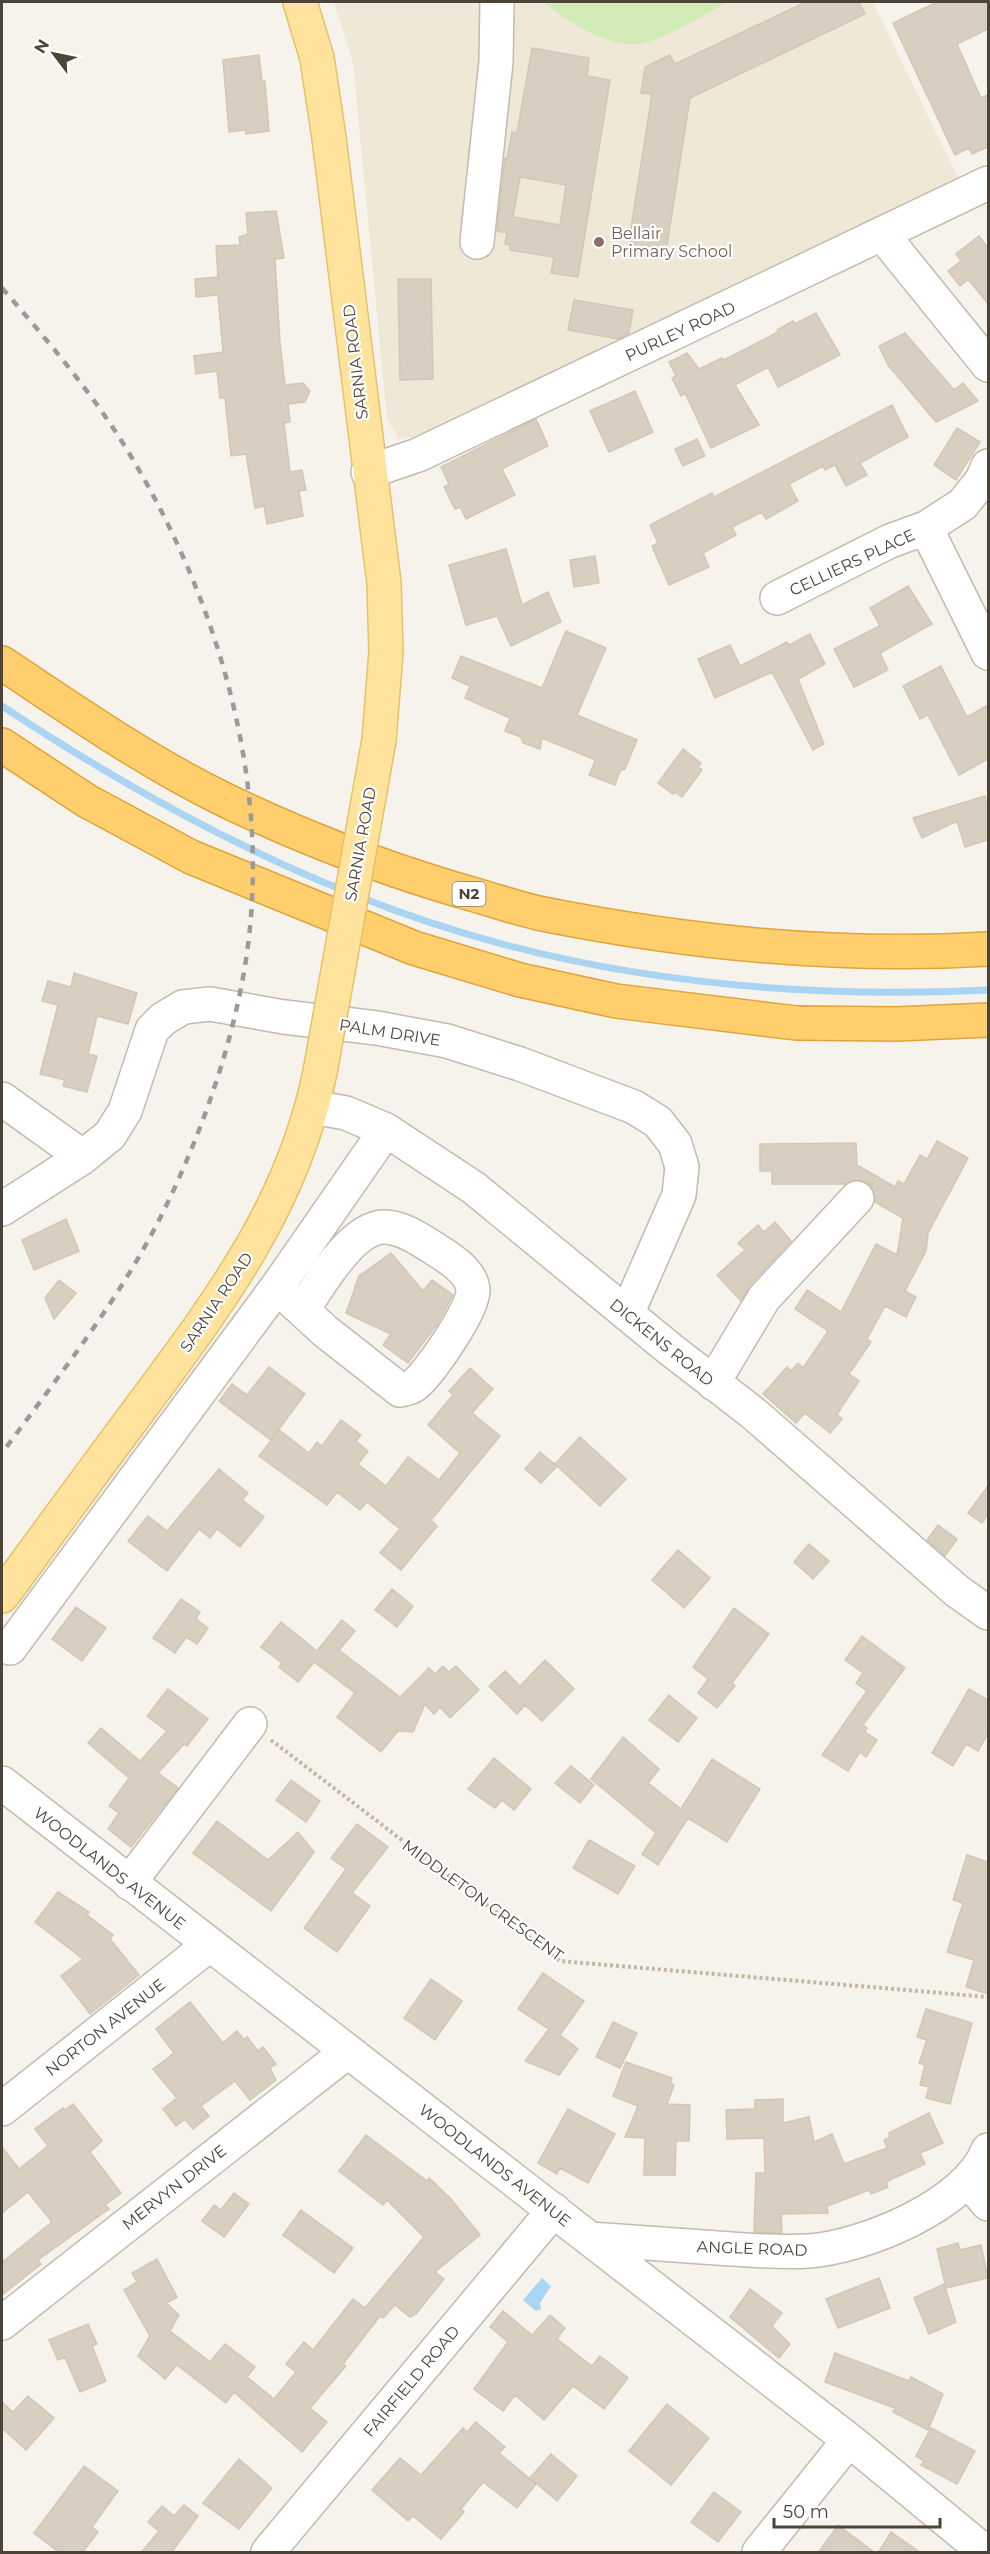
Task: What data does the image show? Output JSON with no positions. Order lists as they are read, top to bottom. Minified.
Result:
{"streets":{"highway":["N2"],"main road":["SARNIA ROAD"],"street":["PURLEY ROAD","CELLIERS PLACE","PALM DRIVE","DICKENS ROAD","WOODLANDS AVENUE","NORTON AVENUE","MERVYN DRIVE","ANGLE ROAD","FAIRFIELD ROAD"],"path":["MIDDLETON CRESCENT"]},"crossings":[["PURLEY ROAD","SARNIA ROAD"],["SARNIA ROAD","DICKENS ROAD"],["PALM DRIVE","DICKENS ROAD"],["WOODLANDS AVENUE","NORTON AVENUE"],["WOODLANDS AVENUE","MERVYN DRIVE"],["WOODLANDS AVENUE","ANGLE ROAD"],["WOODLANDS AVENUE","FAIRFIELD ROAD"]],"places":["Bellair Primary School"],"scale_bar":"50 m","north":"top left"}
